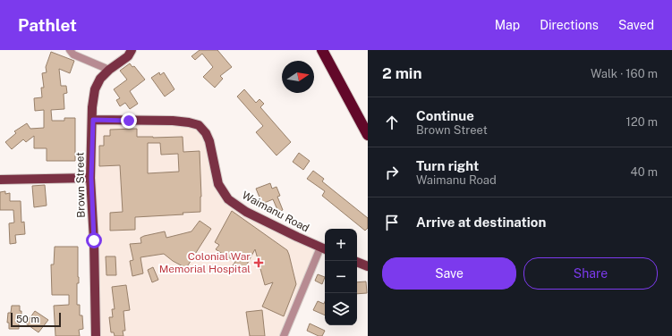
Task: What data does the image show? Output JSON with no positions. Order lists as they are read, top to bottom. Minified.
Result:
{"streets":{"main road":["Brown Street","Waimanu Road"]},"crossings":[["Brown Street","Waimanu Road"]],"places":{"health":["Colonial War Memorial Hospital"]},"scale_bar":"50 m","north":"right","page":{"header":"Pathlet","nav":["Map","Directions","Saved"],"heading":["2 min","Walk · 160 m"],"list":[["Continue","Brown Street","120 m"],["Turn right","Waimanu Road","40 m"],"Arrive at destination"],"map_buttons":["+","−"],"buttons":["Save","Share"],"scale":"50 m"}}
